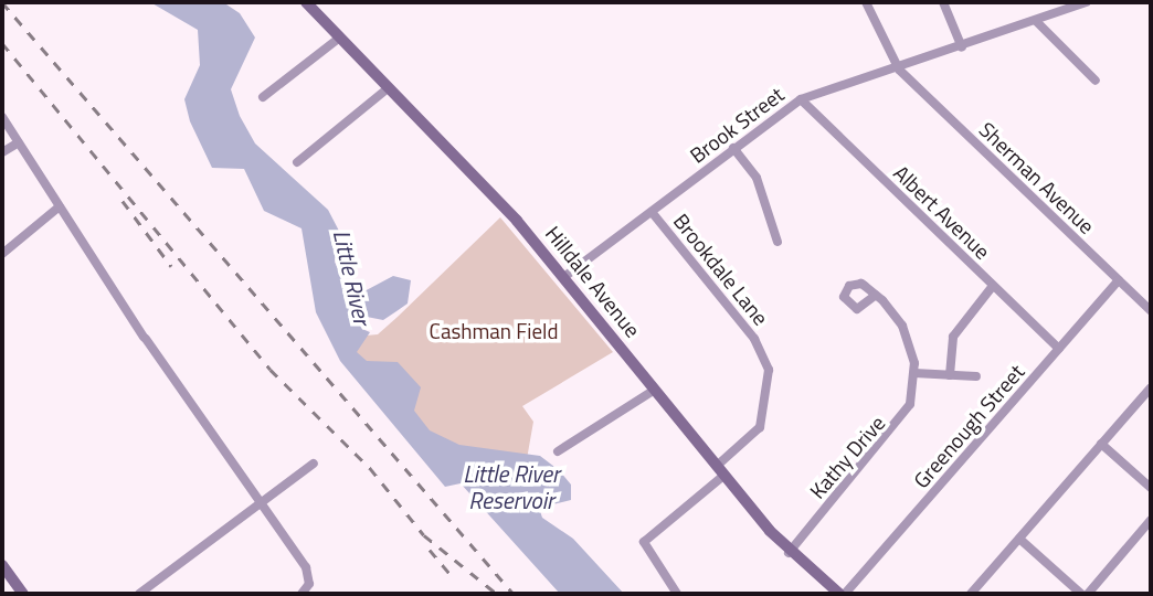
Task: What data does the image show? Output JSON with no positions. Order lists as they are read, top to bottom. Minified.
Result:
{"streets":{"main road":["Hilldale Avenue"],"street":["Brook Street","Sherman Avenue","Albert Avenue","Brookdale Lane","Greenough Street","Kathy Drive"]},"crossings":[["Brook Street","Sherman Avenue"],["Brook Street","Albert Avenue"],["Brook Street","Brookdale Lane"],["Brook Street","Hilldale Avenue"],["Sherman Avenue","Greenough Street"],["Albert Avenue","Greenough Street"],["Brookdale Lane","Hilldale Avenue"],["Hilldale Avenue","Kathy Drive"]],"water":["Little River","Little River Reservoir"],"parks":["Cashman Field"]}
